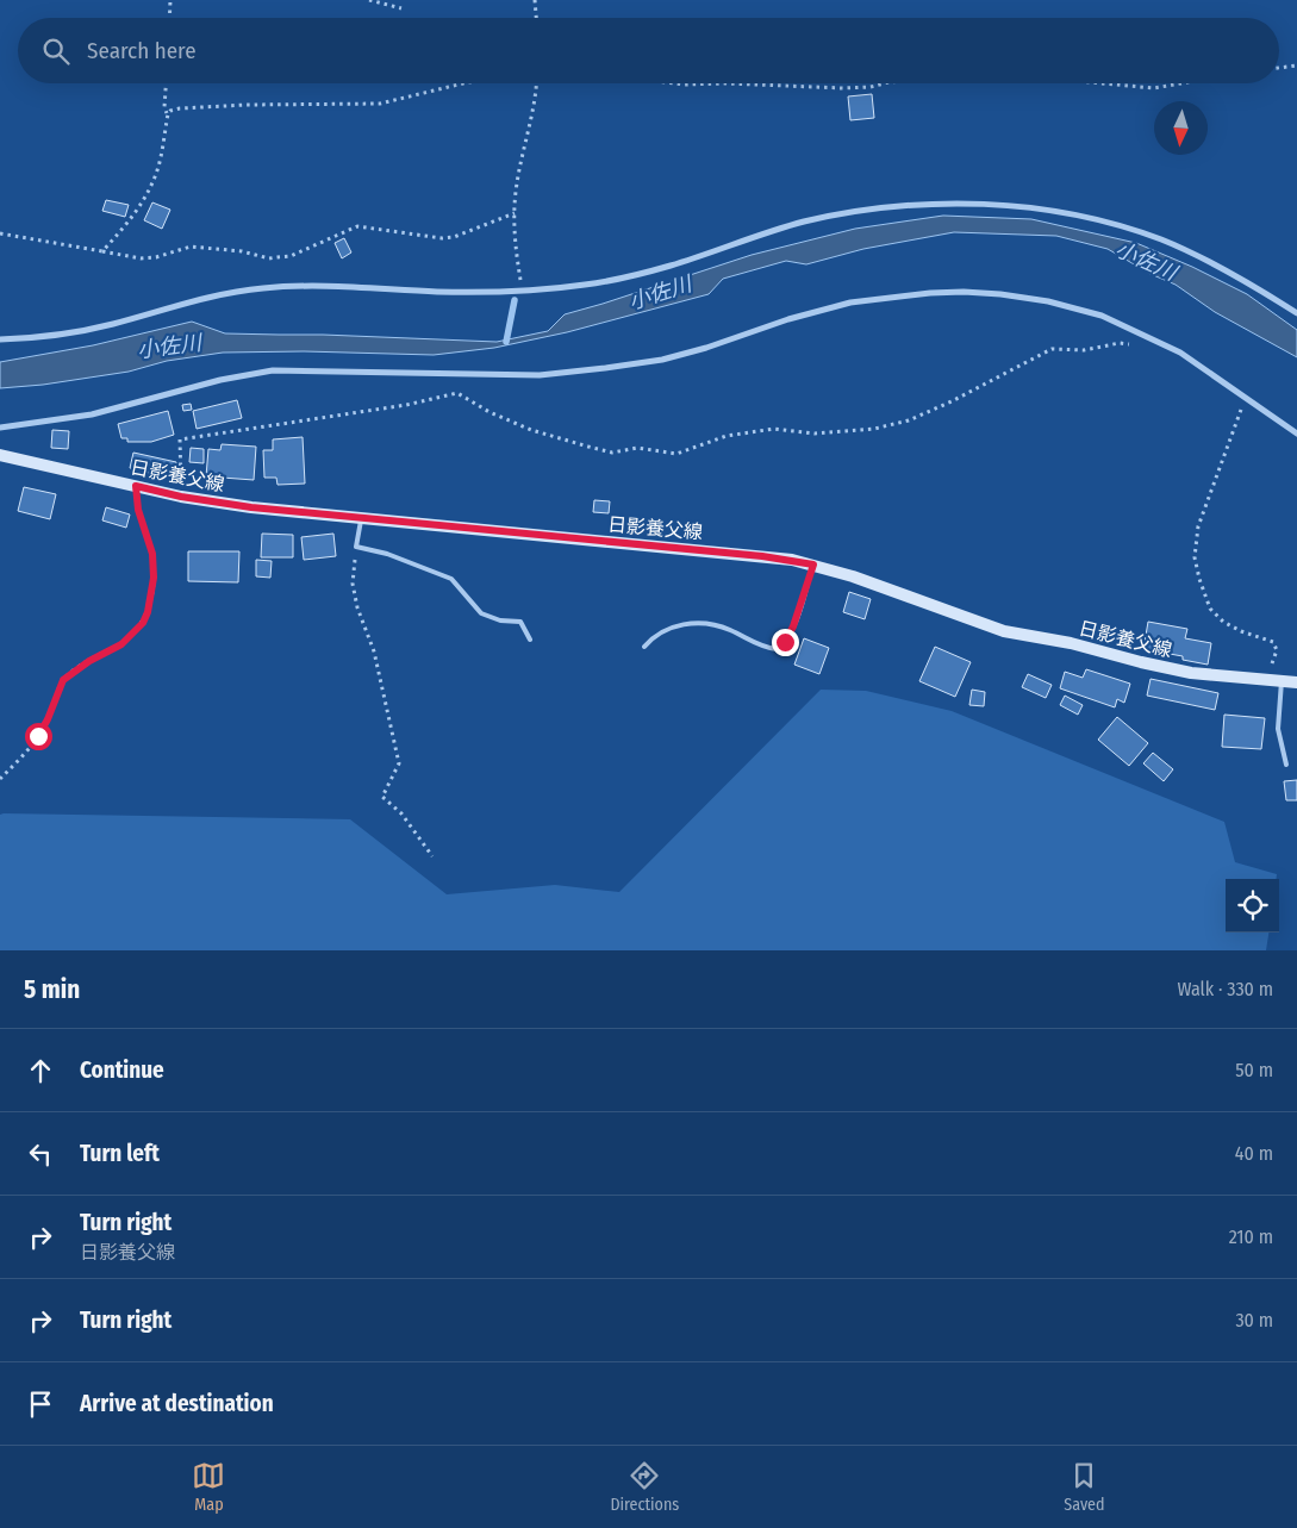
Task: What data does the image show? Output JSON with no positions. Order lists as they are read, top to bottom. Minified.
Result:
{"streets":{"main road":["日影養父線"]},"water":["小佐川"],"north":"bottom","page":{"search":"Search here","heading":["5 min","Walk · 330 m"],"list":[["Continue","50 m"],["Turn left","40 m"],["Turn right","日影養父線","210 m"],["Turn right","30 m"],"Arrive at destination"],"nav":["Map","Directions","Saved"]}}
